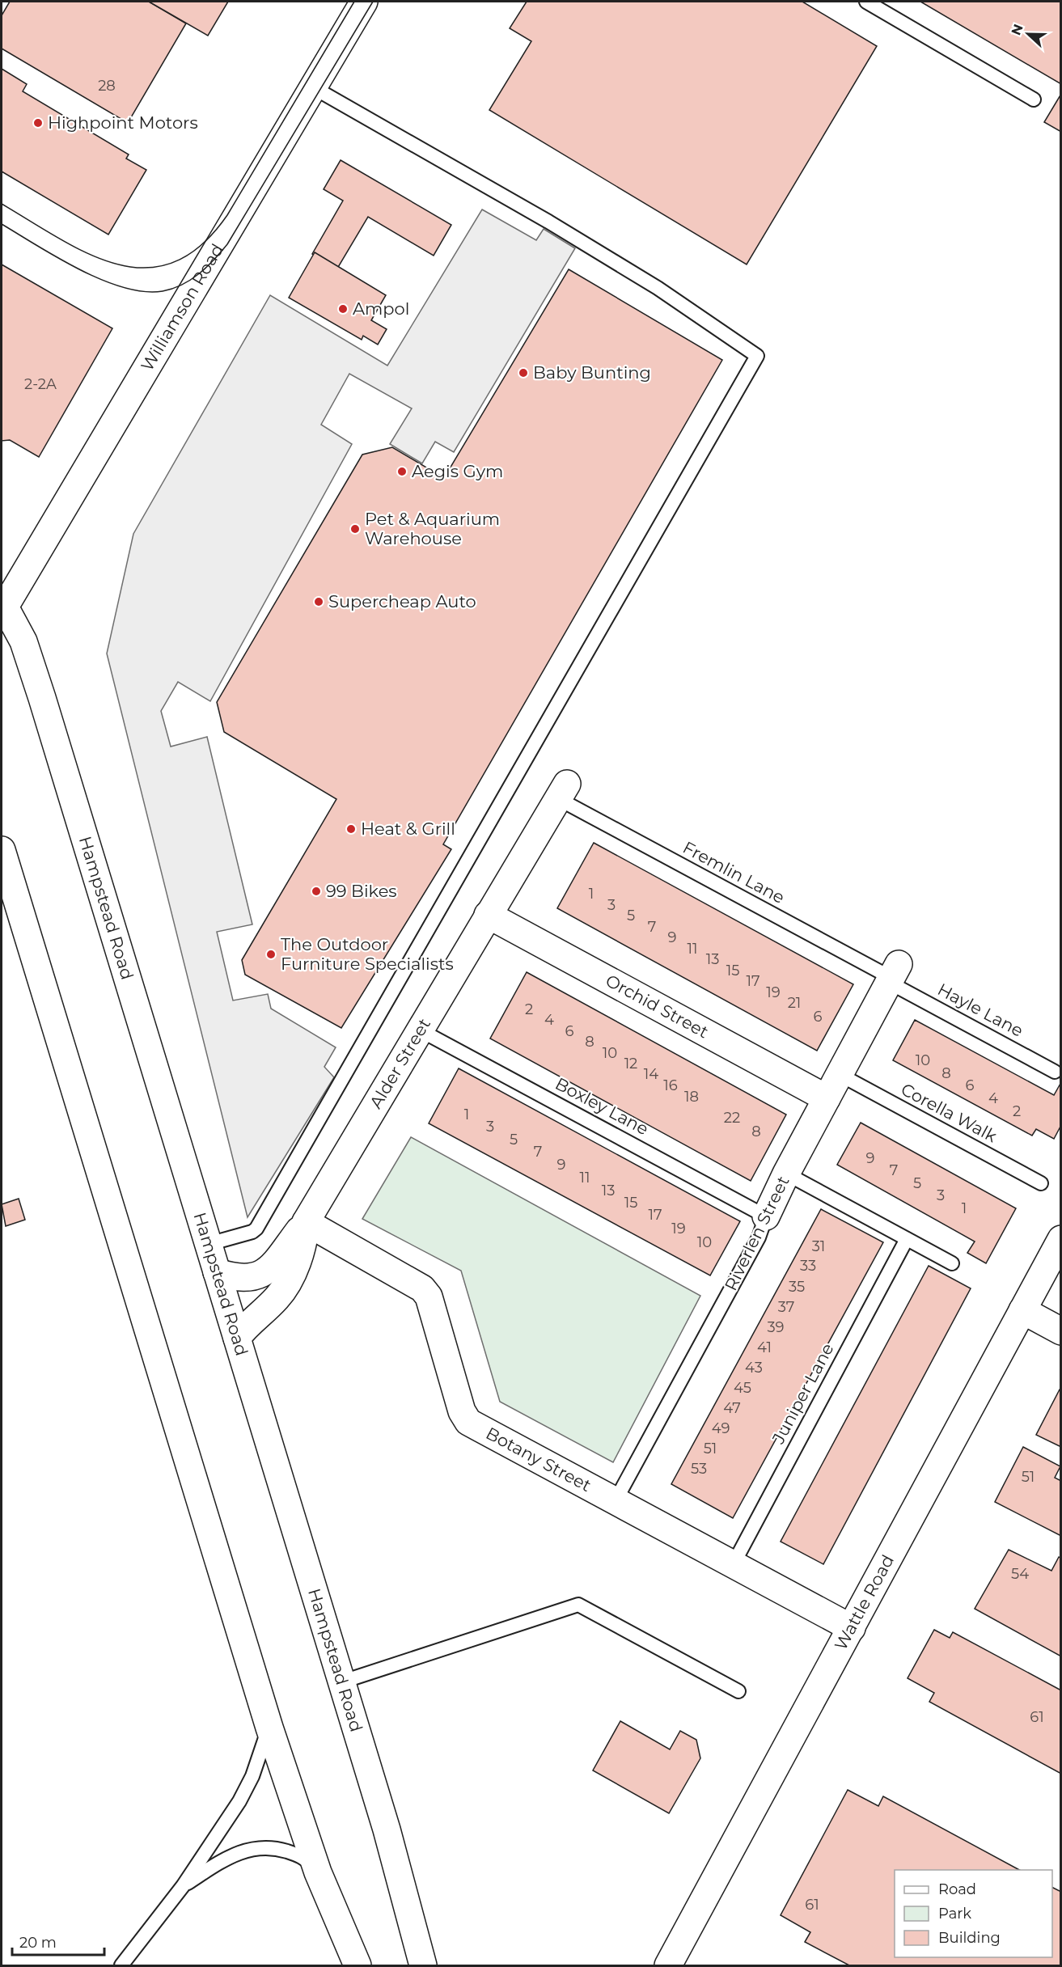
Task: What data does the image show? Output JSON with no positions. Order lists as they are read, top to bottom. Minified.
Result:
{"streets":{"street":["Williamson Road","Hampstead Road","Orchid Street","Alder Street","Riverlen Street","Botany Street","Wattle Road"],"lane":["Fremlin Lane","Hayle Lane","Boxley Lane","Corella Walk","Juniper Lane"]},"crossings":[["Williamson Road","Hampstead Road"],["Fremlin Lane","Hayle Lane"],["Fremlin Lane","Alder Street"],["Fremlin Lane","Riverlen Street"],["Hampstead Road","Alder Street"],["Orchid Street","Alder Street"],["Orchid Street","Riverlen Street"],["Hayle Lane","Riverlen Street"],["Alder Street","Boxley Lane"],["Alder Street","Botany Street"],["Boxley Lane","Riverlen Street"],["Corella Walk","Riverlen Street"],["Riverlen Street","Botany Street"],["Juniper Lane","Botany Street"],["Botany Street","Wattle Road"]],"places":["Highpoint Motors","Ampol","Baby Bunting","Aegis Gym","Pet & Aquarium Warehouse","Supercheap Auto","Heat & Grill","99 Bikes","The Outdoor Furniture Specialists"],"house_numbers":["28","2-2A","1","3","5","7","9","11","13","15","17","19","21","2","6","4","6","8","10","10","12","8","14","16","6","18","4","2","1","22","3","8","5","7","9","9","7","11","5","13","3","15","1","17","19","10","31","33","35","37","39","41","43","45","47","49","51","53","51","54","61","61"],"legend":["Road","Park","Building"],"scale_bar":"20 m","north":"left"}
